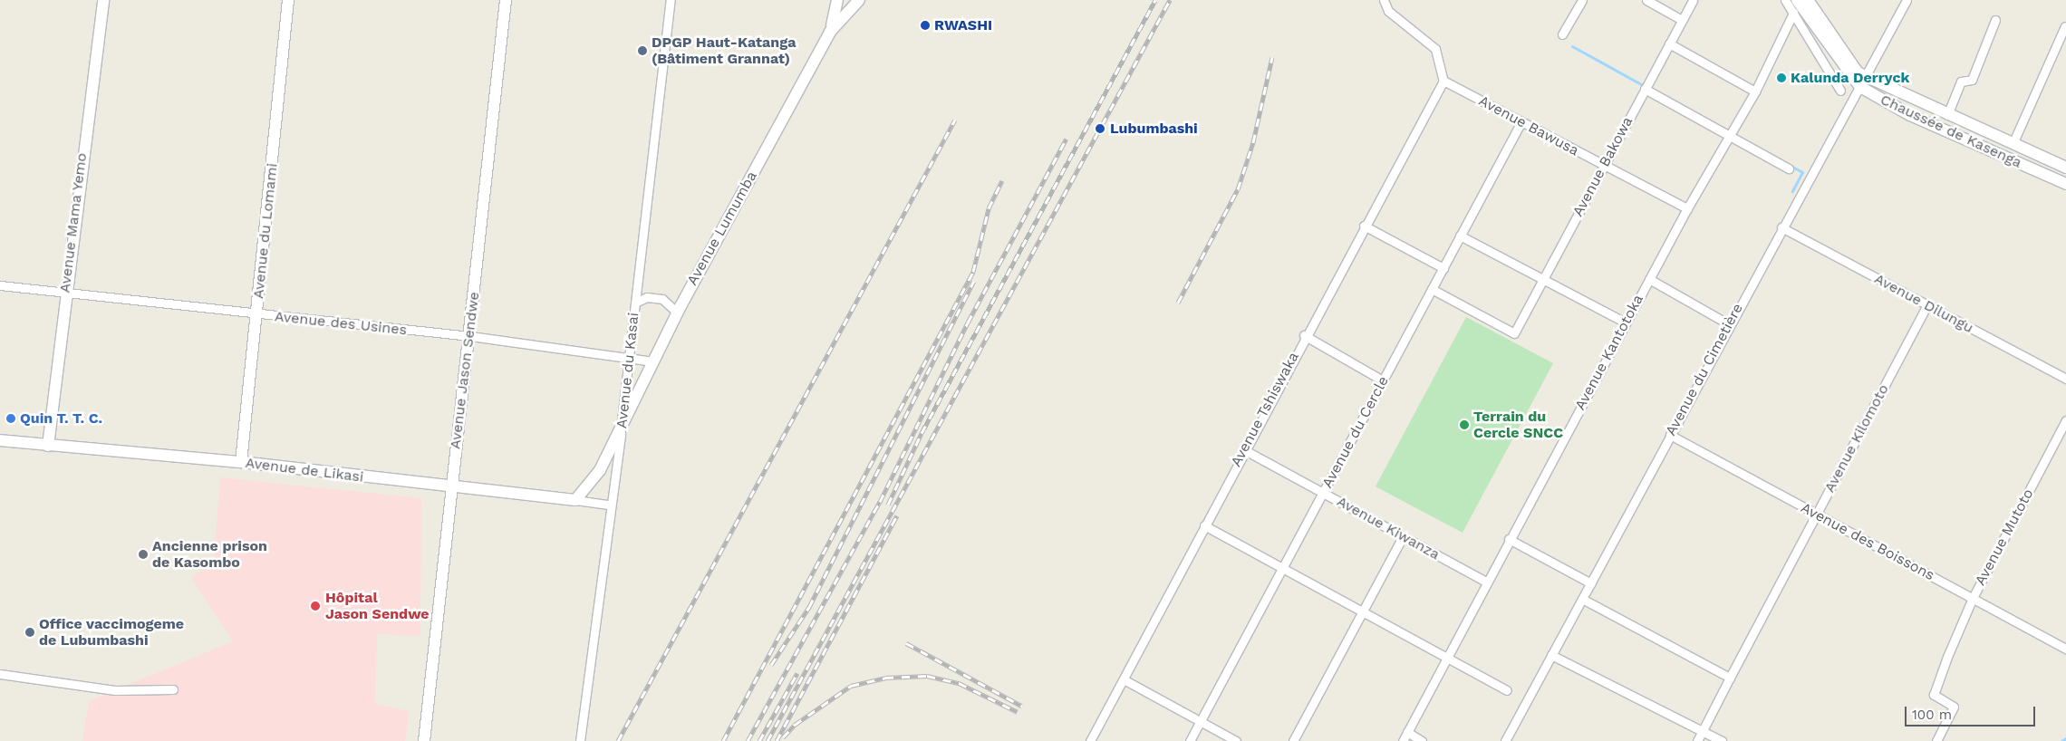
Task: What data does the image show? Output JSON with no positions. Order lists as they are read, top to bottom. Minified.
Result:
{"streets":{"main road":["Chaussée de Kasenga","Avenue Mama Yemo","Avenue Lumumba","Avenue du Lomami","Avenue Jason Sendwe","Avenue de Likasi"],"street":["Avenue Bawusa","Avenue Bakowa","Avenue Dilungu","Avenue des Usines","Avenue Kantotoka","Avenue du Cimetière","Avenue du Kasai","Avenue Tshiswaka","Avenue du Cercle","Avenue Kilomoto","Avenue Kiwanza","Avenue Mutoto","Avenue des Boissons"]},"crossings":[["Avenue Bawusa","Avenue Bakowa"],["Avenue Bawusa","Avenue Kantotoka"],["Avenue Bawusa","Avenue Tshiswaka"],["Avenue Bawusa","Avenue du Cercle"],["Chaussée de Kasenga","Avenue du Cimetière"],["Avenue Bakowa","Avenue du Cercle"],["Avenue Mama Yemo","Avenue des Usines"],["Avenue Mama Yemo","Avenue de Likasi"],["Avenue Lumumba","Avenue des Usines"],["Avenue Lumumba","Avenue du Kasai"],["Avenue Lumumba","Avenue de Likasi"],["Avenue du Lomami","Avenue des Usines"],["Avenue du Lomami","Avenue de Likasi"],["Avenue Dilungu","Avenue du Cimetière"],["Avenue Dilungu","Avenue Kilomoto"],["Avenue des Usines","Avenue Jason Sendwe"],["Avenue des Usines","Avenue du Kasai"],["Avenue Kantotoka","Avenue Kiwanza"],["Avenue du Cimetière","Avenue des Boissons"],["Avenue Jason Sendwe","Avenue de Likasi"],["Avenue du Kasai","Avenue de Likasi"],["Avenue Tshiswaka","Avenue Kiwanza"],["Avenue du Cercle","Avenue Kiwanza"],["Avenue Kilomoto","Avenue des Boissons"],["Avenue Mutoto","Avenue des Boissons"]],"places":["RWASHI","DPGP Haut-Katanga (Bâtiment Grannat)","Kalunda Derryck","Lubumbashi","Quin T. T. C.","Terrain du Cercle SNCC","Ancienne prison de Kasombo","Hôpital Jason Sendwe","Office vaccimogeme de Lubumbashi"],"scale_bar":"100 m"}
